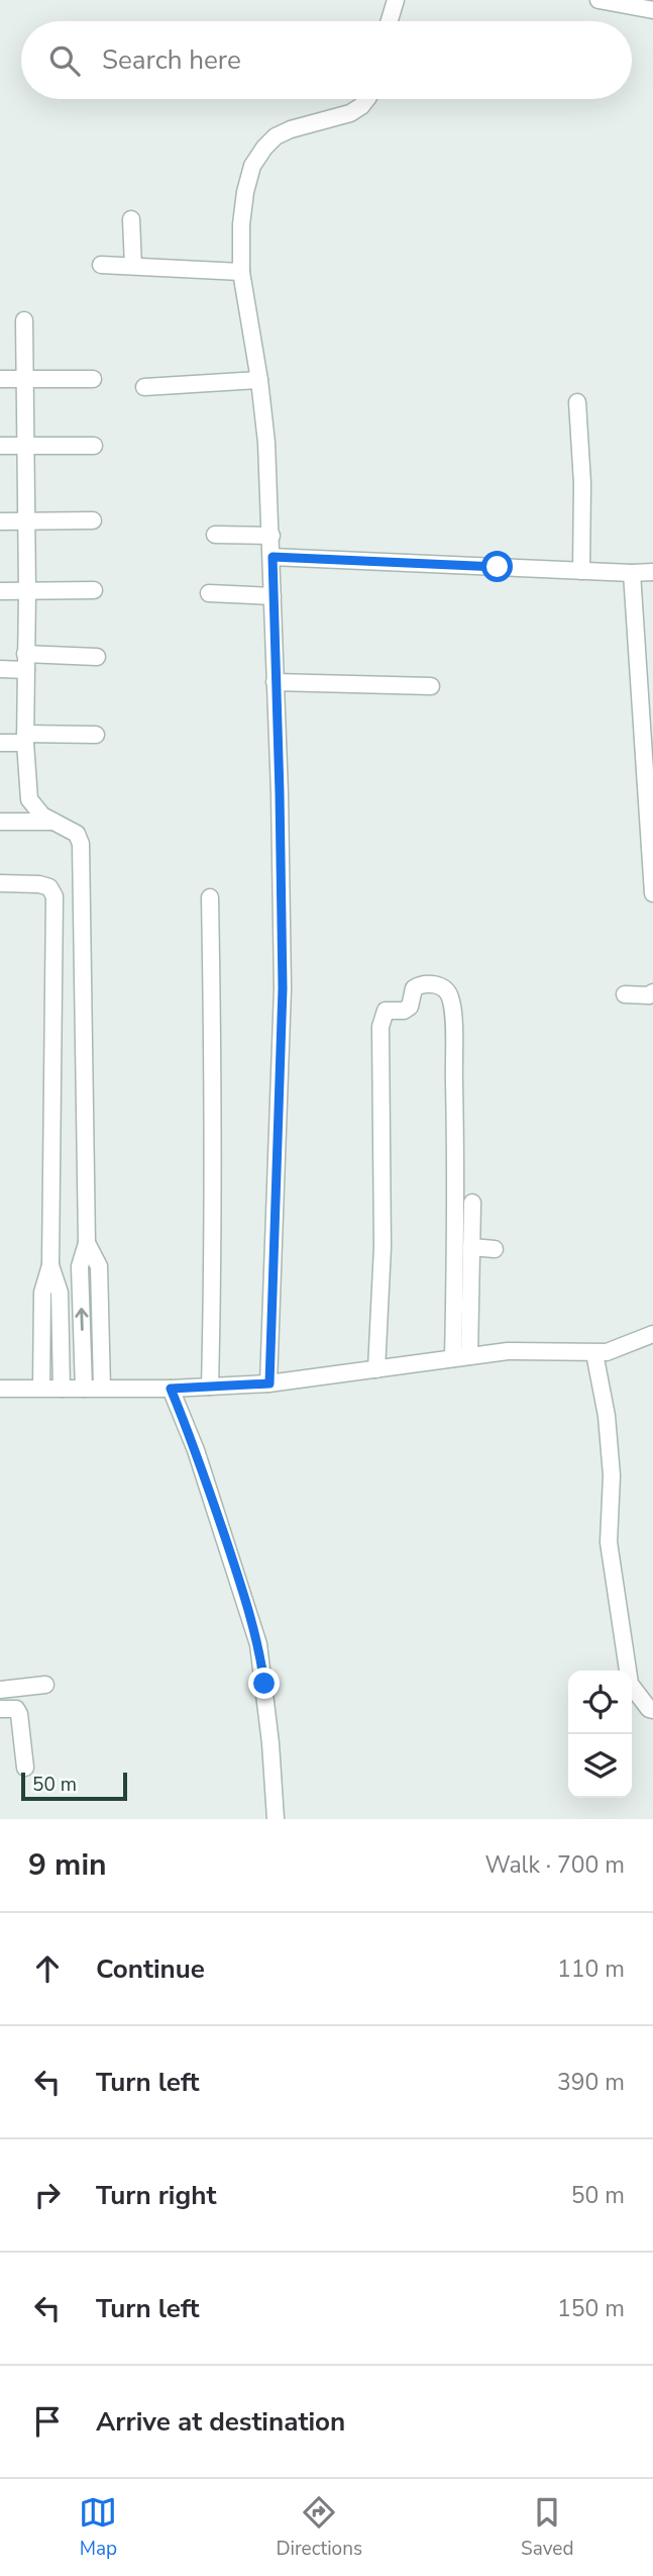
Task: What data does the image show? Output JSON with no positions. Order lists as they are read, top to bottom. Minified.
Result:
{"scale_bar":"50 m","page":{"search":"Search here","scale":"50 m","heading":["9 min","Walk · 700 m"],"list":[["Continue","110 m"],["Turn left","390 m"],["Turn right","50 m"],["Turn left","150 m"],"Arrive at destination"],"nav":["Map","Directions","Saved"]}}
